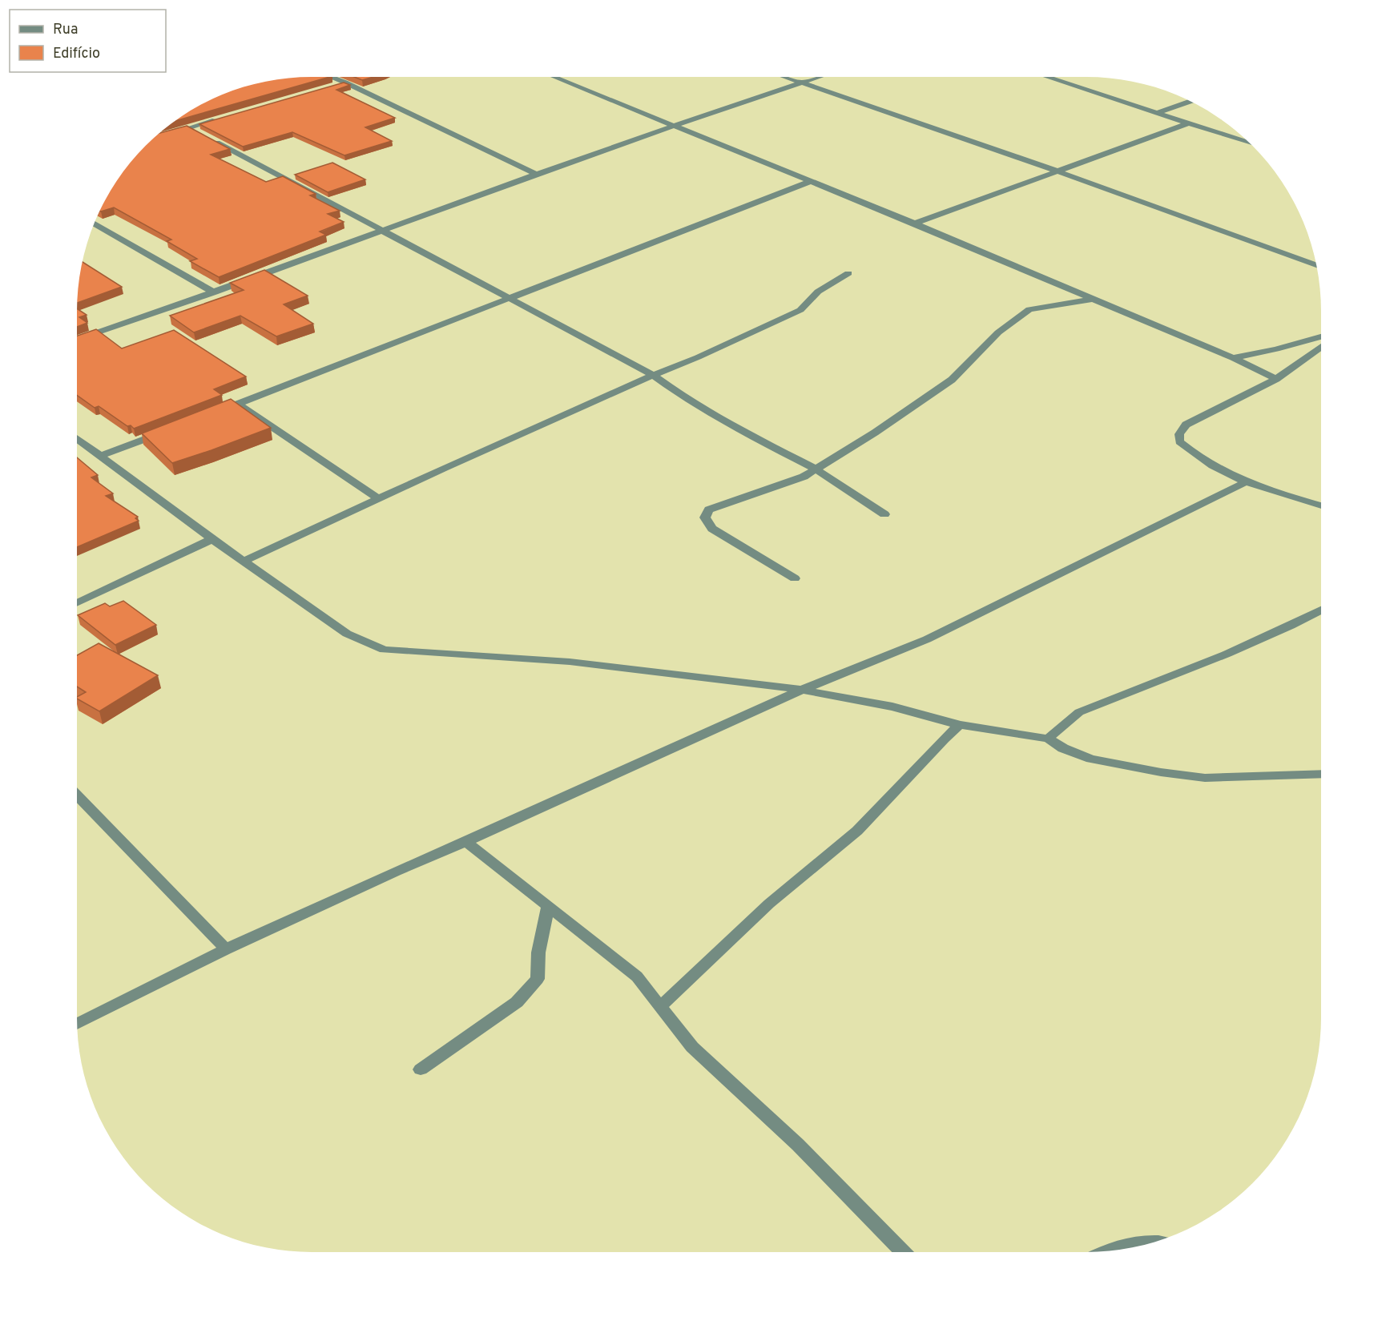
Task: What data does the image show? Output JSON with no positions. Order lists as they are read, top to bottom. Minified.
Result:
{"legend":["Rua","Edifício"]}
